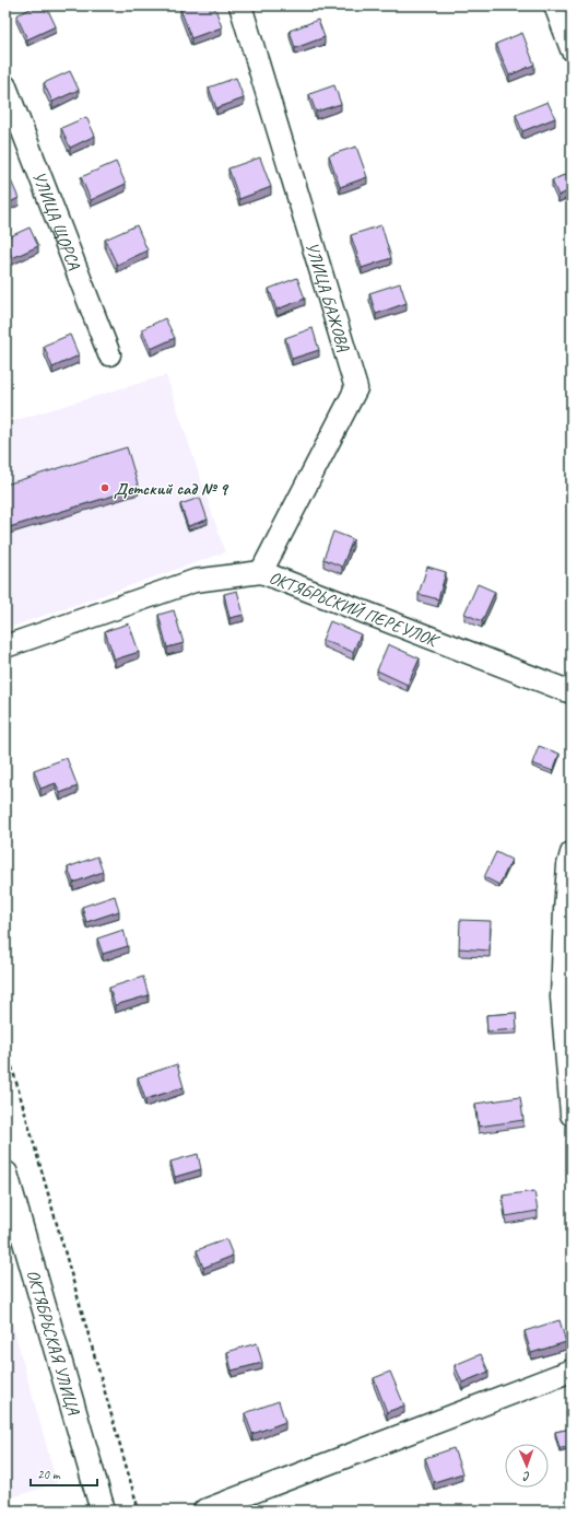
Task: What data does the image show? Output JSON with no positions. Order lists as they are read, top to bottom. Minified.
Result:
{"streets":{"main road":["ОКТЯБРЬСКАЯ УЛИЦА"],"street":["УЛИЦА ЩОРСА","УЛИЦА БАЖОВА","ОКТЯБРЬСКИЙ ПЕРЕУЛОК"]},"crossings":[["УЛИЦА БАЖОВА","ОКТЯБРЬСКИЙ ПЕРЕУЛОК"]],"places":["Детский сад № 9"],"scale_bar":"20 m","north":"bottom"}
